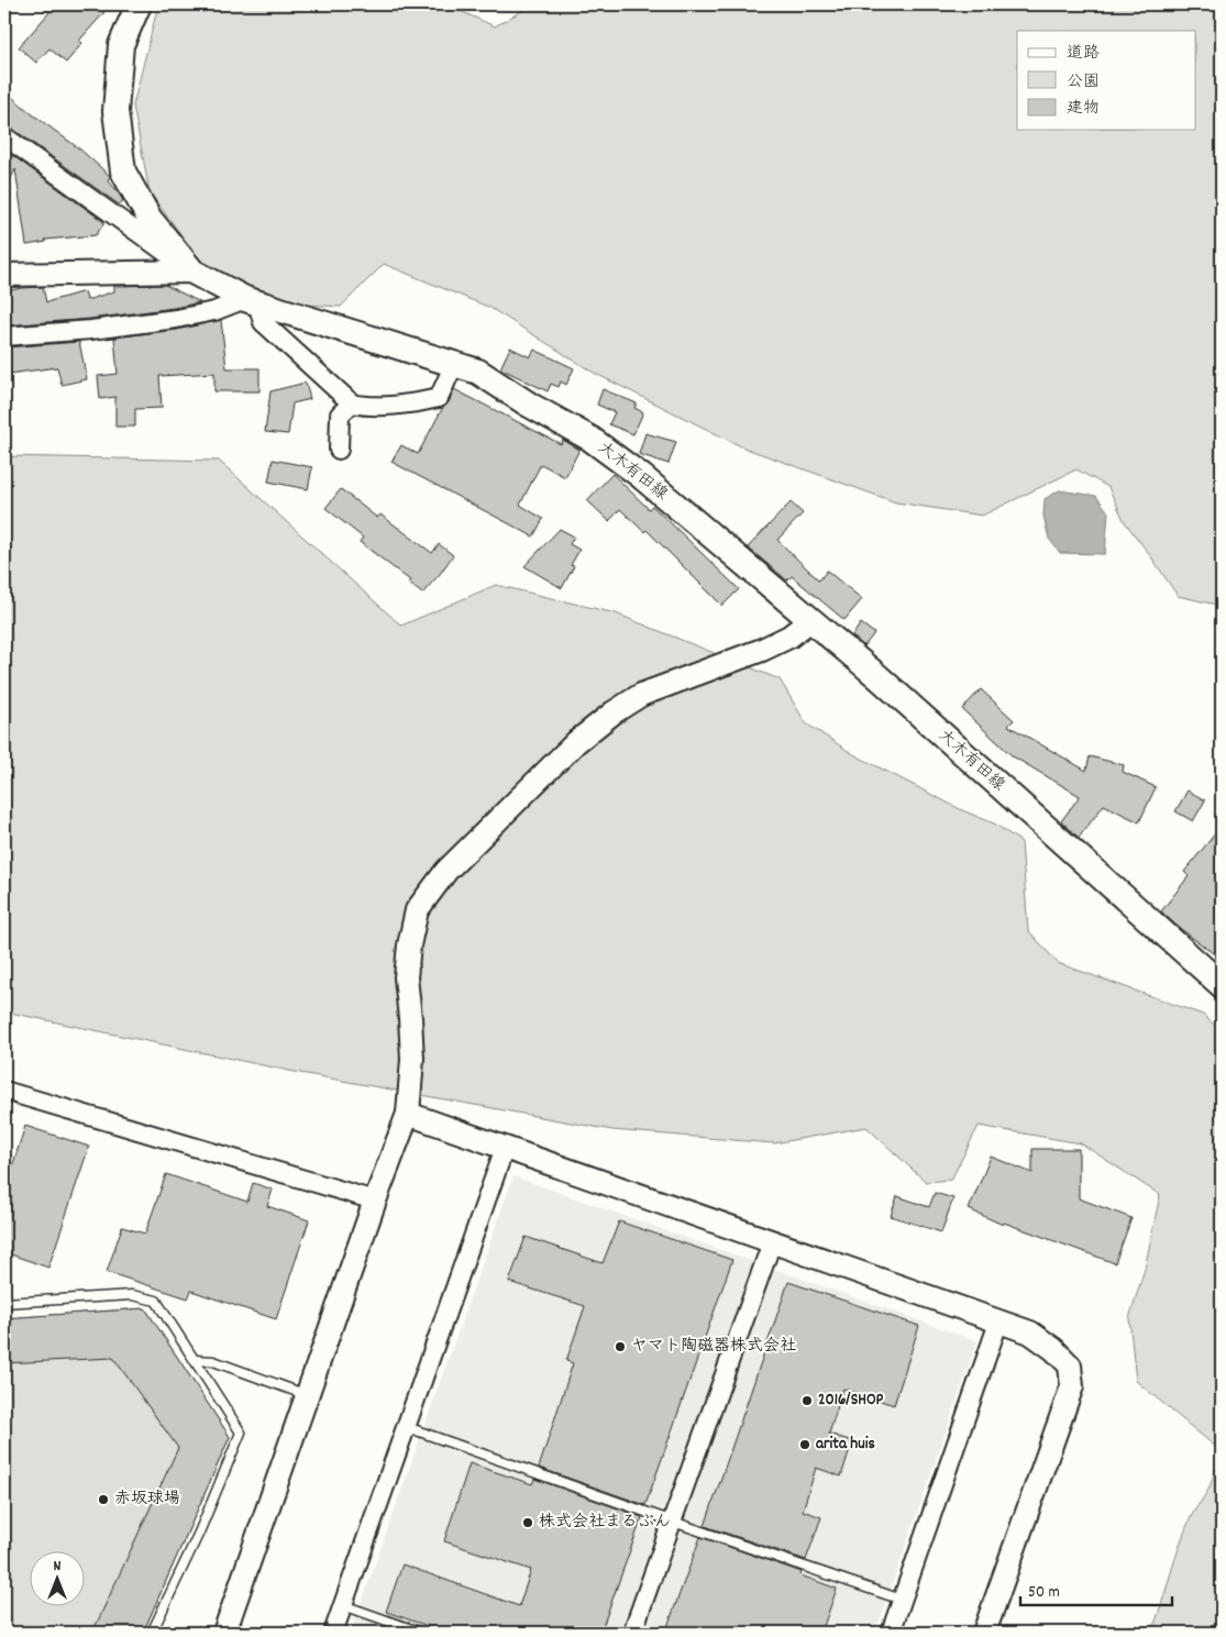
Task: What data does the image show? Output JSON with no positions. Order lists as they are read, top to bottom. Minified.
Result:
{"streets":{"main road":["大木有田線"]},"places":["ヤマト陶磁器株式会社","2016/SHOP","arita huis","赤坂球場","株式会社まるぶん"],"legend":["道路","公園","建物"],"scale_bar":"50 m","north":"top"}
